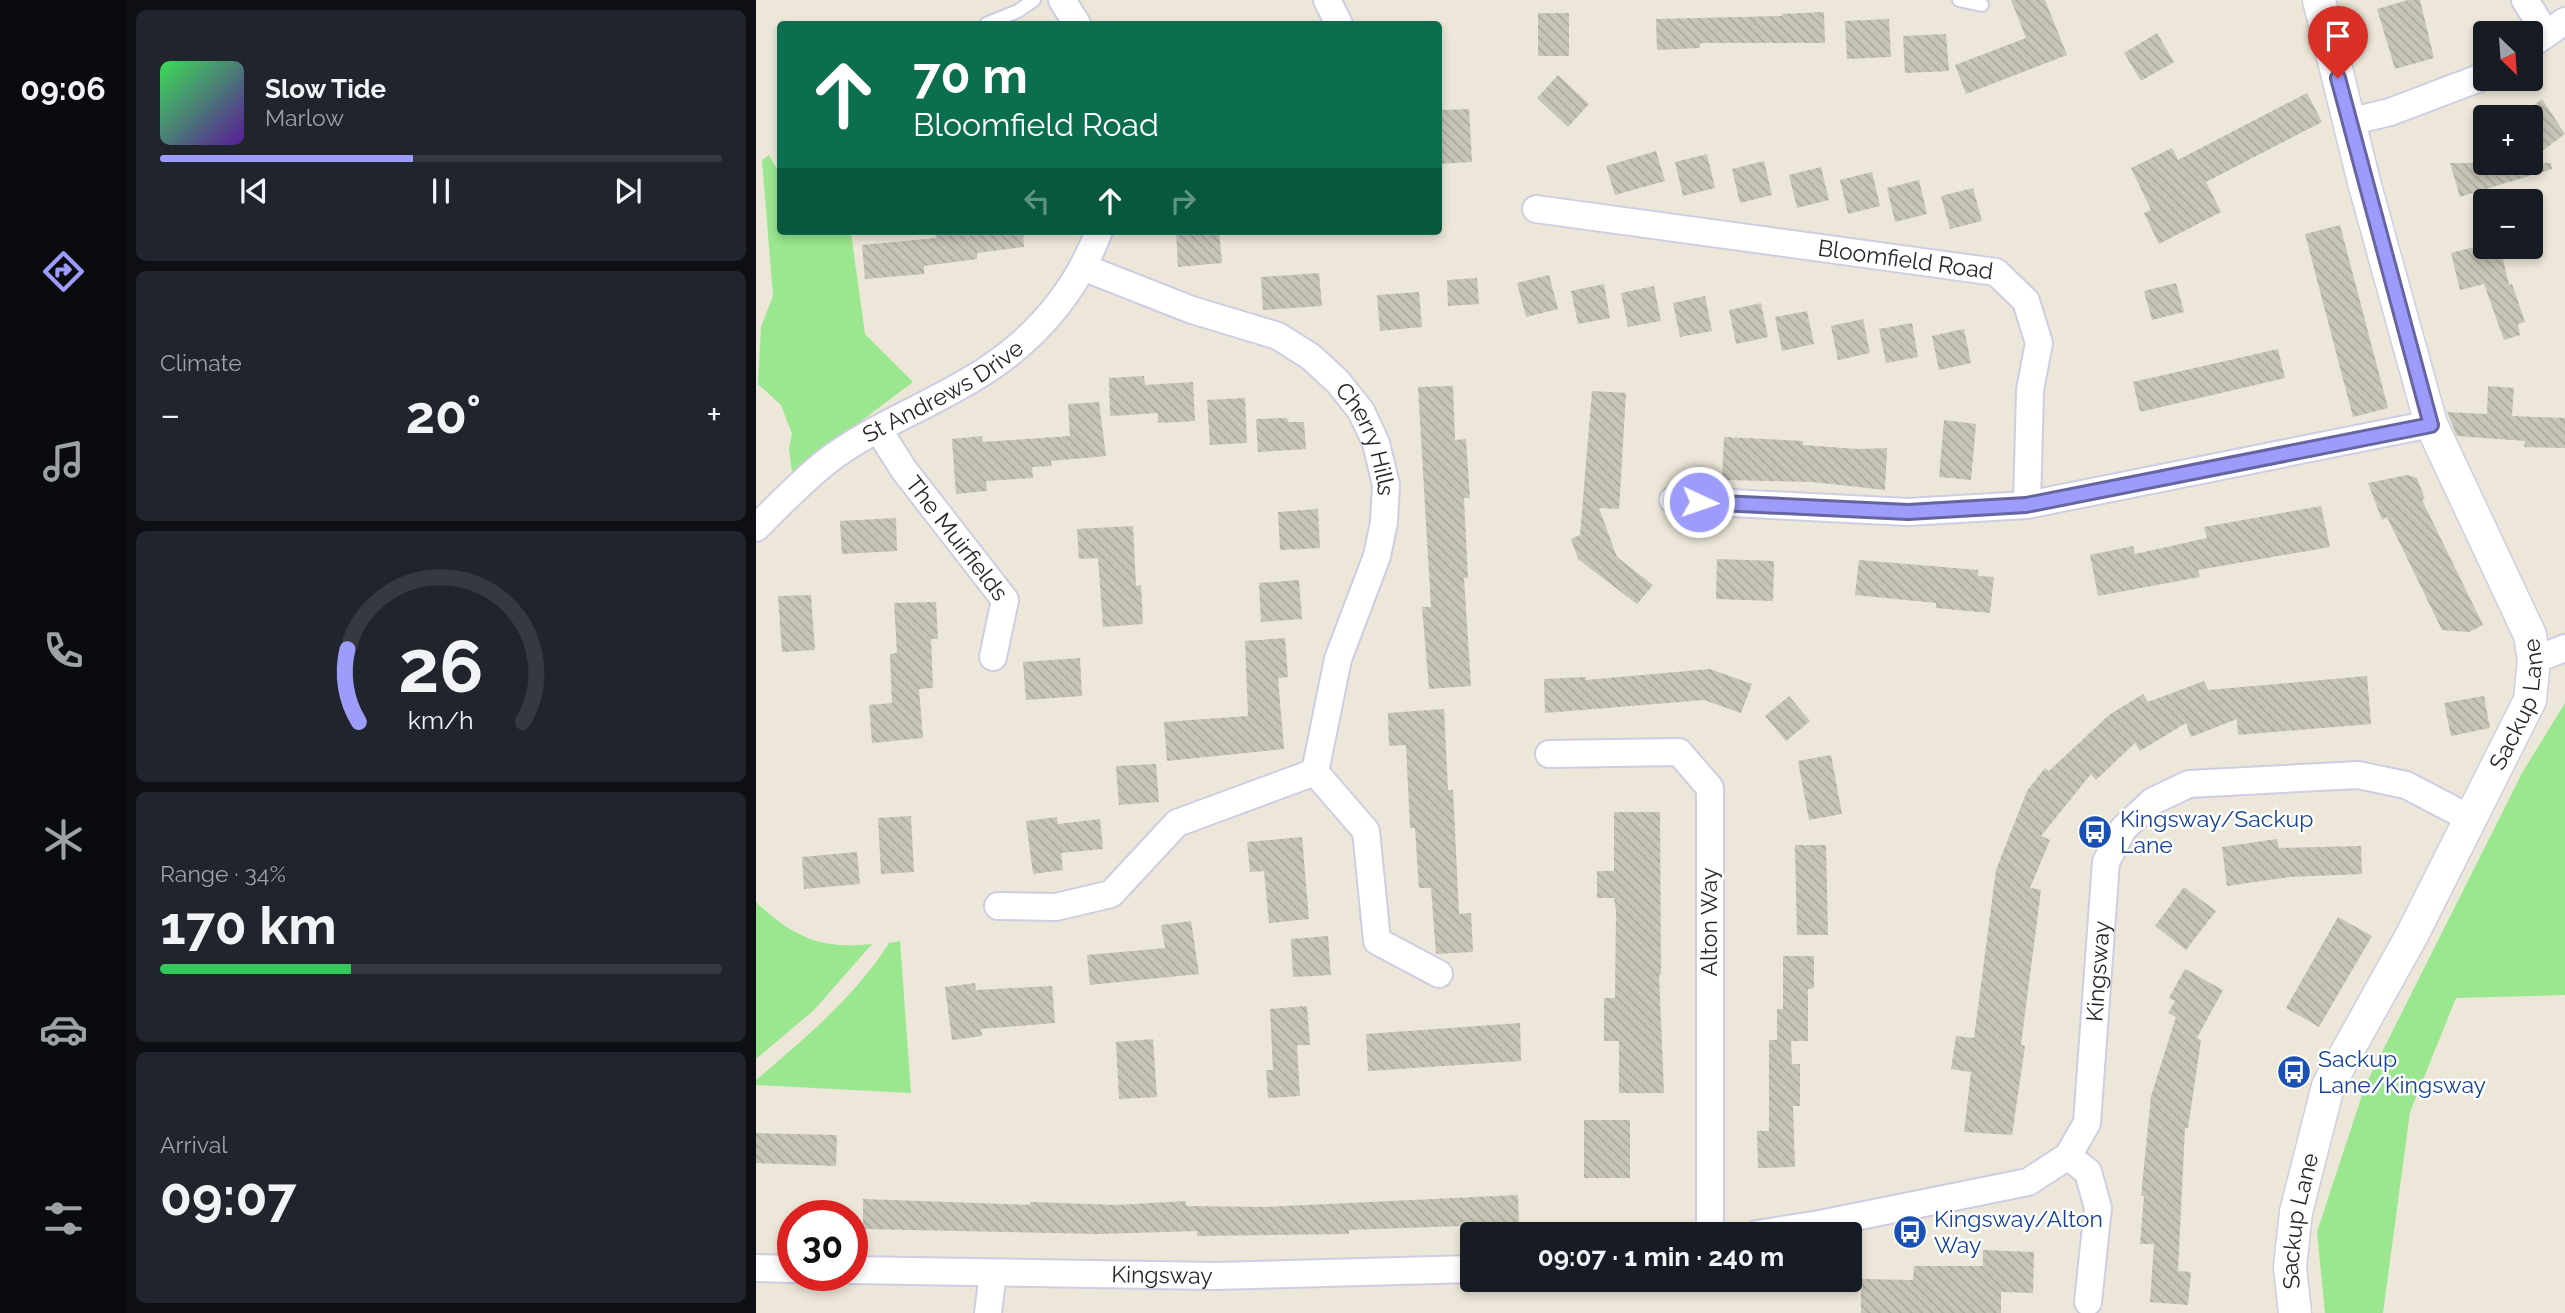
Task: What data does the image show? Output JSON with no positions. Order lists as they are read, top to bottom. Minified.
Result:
{"streets":{"street":["Bloomfield Road","St Andrews Drive","Cherry Hills","The Muirfields","Sackup Lane","Alton Way","Kingsway"]},"crossings":[["St Andrews Drive","Cherry Hills"],["St Andrews Drive","The Muirfields"],["Sackup Lane","Kingsway"]],"places":{"bus stop":["Kingsway/Sackup Lane","Sackup Lane/Kingsway","Kingsway/Alton Way"]},"north":"bottom right","page":{"tabs":"09:06","map_buttons":["+","−"],"turn":["70 m","Bloomfield Road"],"song":["Slow Tide","Marlow"],"tile":["Climate",["Range · 34%","170 km"],["Arrival","09:07"]],"heat":["−","20°","+"],"limit":"30","trip":"09:07 · 1 min · 240 m","gauge":["26","km/h"]}}
